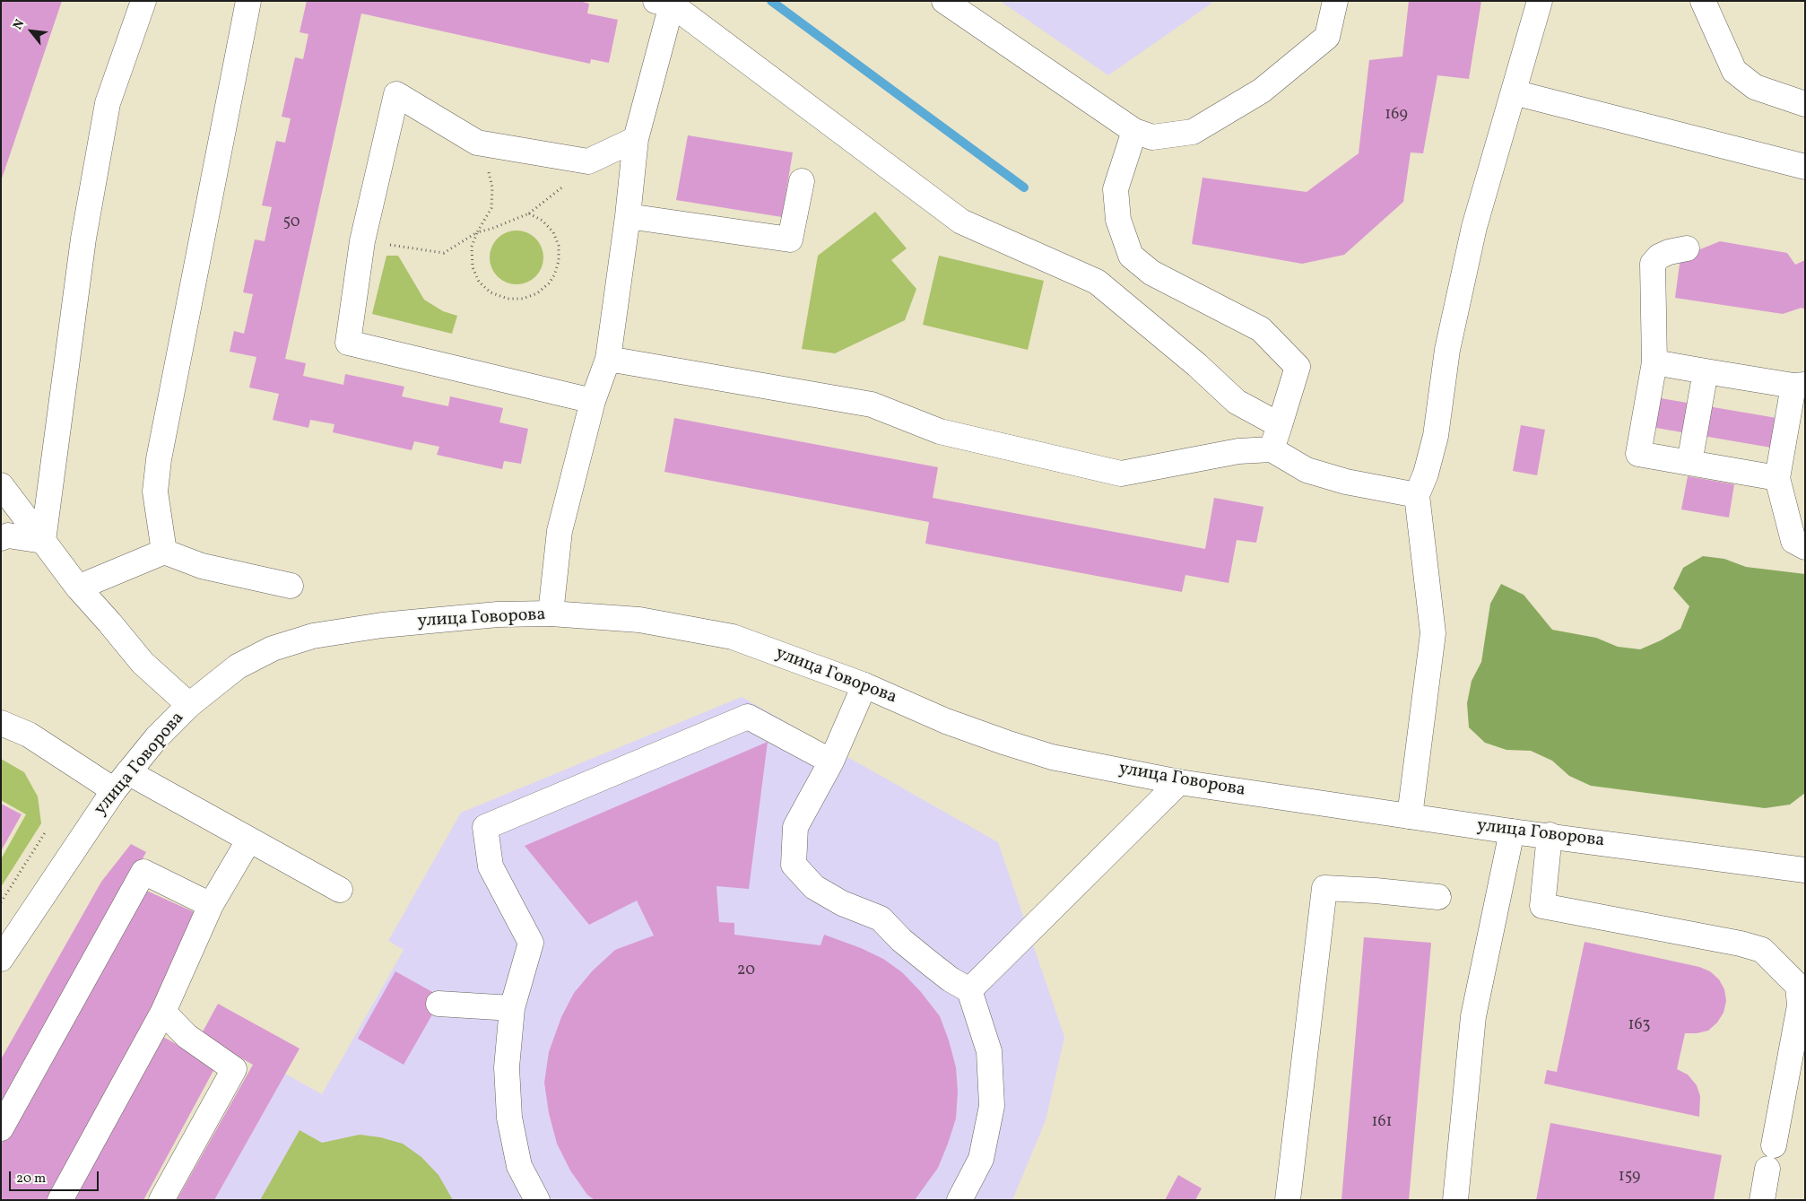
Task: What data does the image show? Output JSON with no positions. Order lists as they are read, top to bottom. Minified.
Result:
{"streets":{"main road":["улица Говорова"]},"house_numbers":["169","50","20","163","161","159"],"scale_bar":"20 m","north":"top left"}
